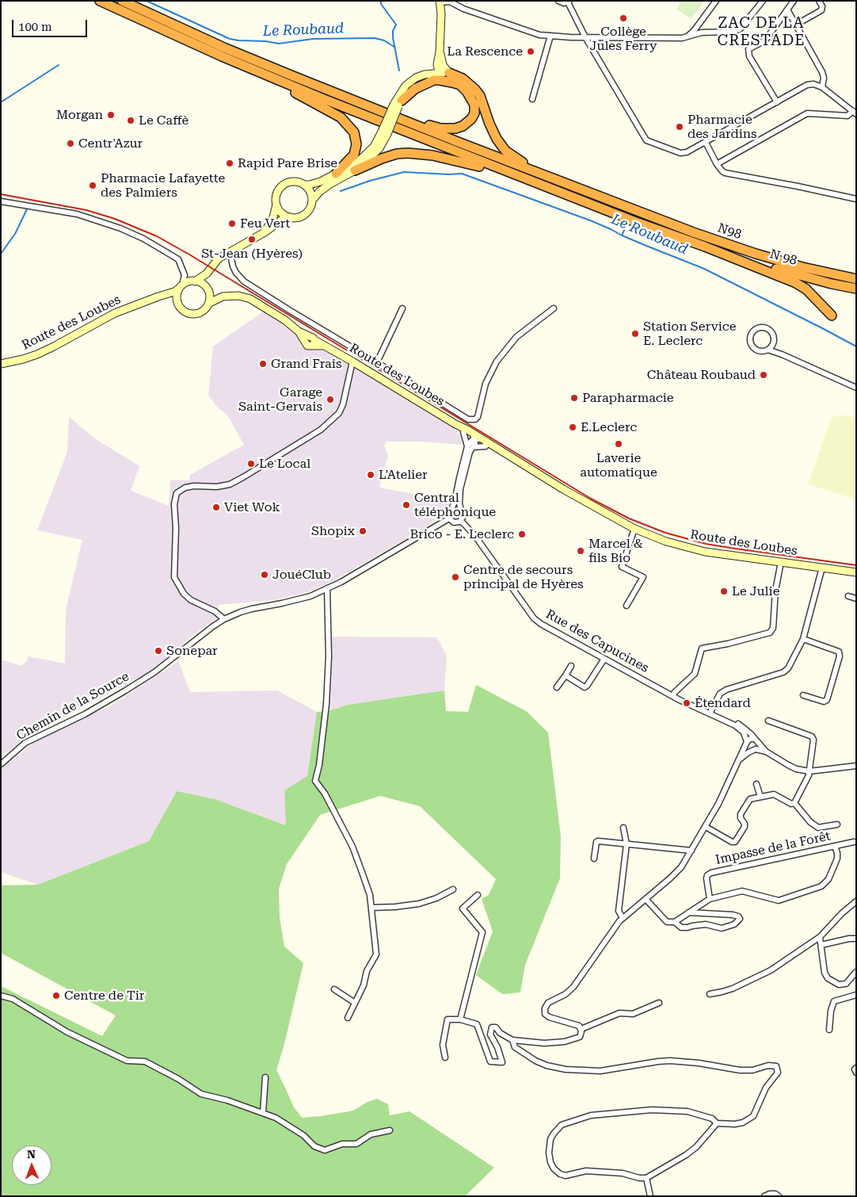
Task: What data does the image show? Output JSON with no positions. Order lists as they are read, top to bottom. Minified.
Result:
{"streets":{"highway":["N98","N 98"],"main road":["Route des Loubes"],"street":["Rue des Capucines","Chemin de la Source","Impasse de la Forêt"]},"crossings":[["Rue des Capucines","Chemin de la Source"]],"districts":["ZAC DE LA CRESTADE"],"water":["Le Roubaud"],"places":["Collège Jules Ferry","La Rescence","Morgan","Le Caffè","Pharmacie des Jardins","Centr'Azur","Rapid Pare Brise","Pharmacie Lafayette des Palmiers","Feu Vert","St-Jean (Hyères)","Station Service E. Leclerc","Grand Frais","Château Roubaud","Parapharmacie","Garage Saint-Gervais","E.Leclerc","Laverie automatique","Le Local","L'Atelier","Central téléphonique","Viet Wok","Shopix","Brico - E. Leclerc","Marcel & fils Bio","JouéClub","Centre de secours principal de Hyères","Le Julie","Sonepar","Étendard","Centre de Tir"],"scale_bar":"100 m","north":"top"}
